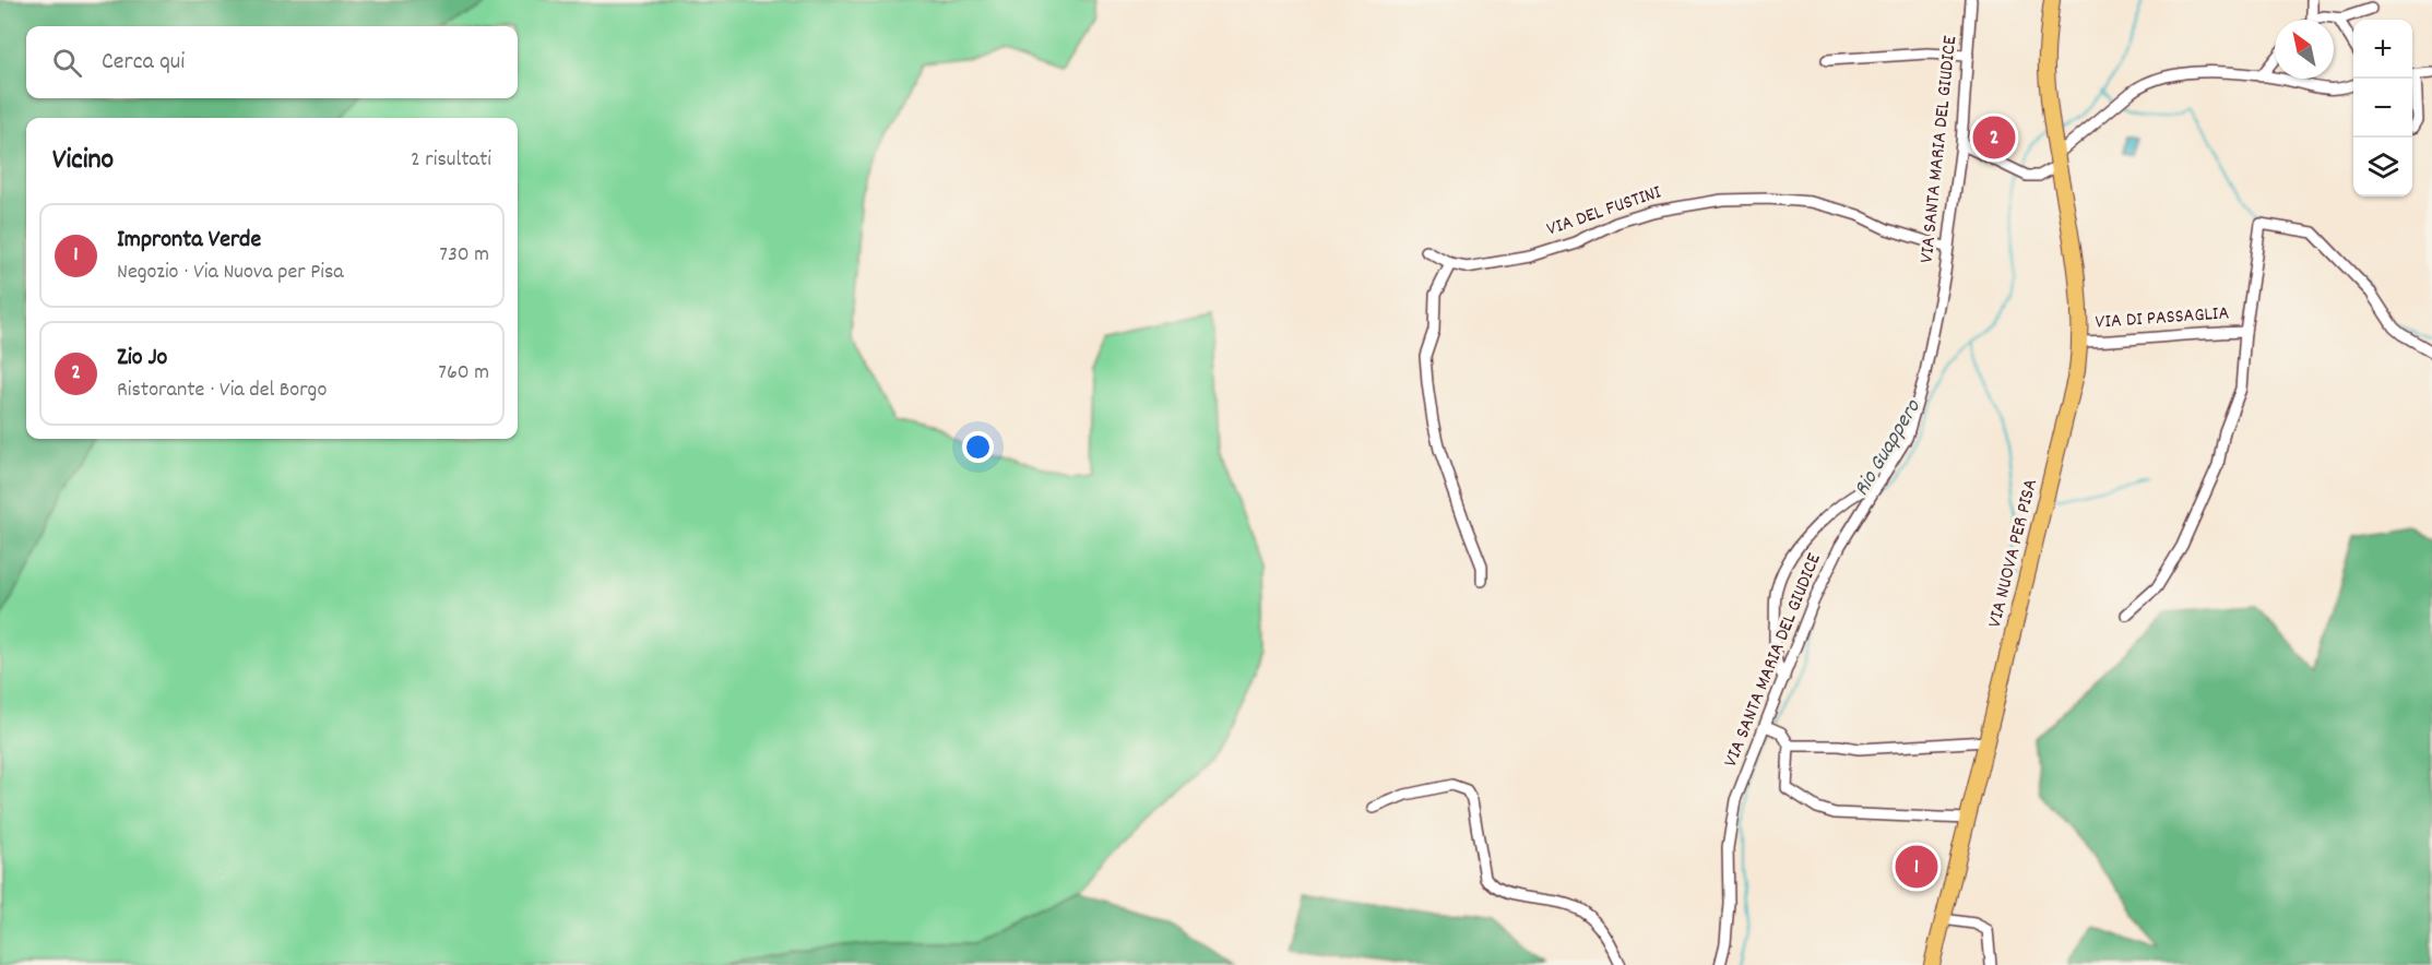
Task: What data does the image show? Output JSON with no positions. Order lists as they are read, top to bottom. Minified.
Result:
{"streets":{"main road":["VIA NUOVA PER PISA"],"street":["VIA SANTA MARIA DEL GIUDICE","VIA DEL FUSTINI","VIA DI PASSAGLIA"]},"crossings":[["VIA SANTA MARIA DEL GIUDICE","VIA DEL FUSTINI"],["VIA DI PASSAGLIA","VIA NUOVA PER PISA"]],"water":["Rio Guappero"],"north":"top left","page":{"map_buttons":["+","−"],"search":"Cerca qui","pins":["2","1"],"heading":["Vicino","2 risultati"],"list":[{"mark":"1","name":"Impronta Verde","note":"Negozio · Via Nuova per Pisa","value":"730 m"},{"mark":"2","name":"Zio Jo","note":"Ristorante · Via del Borgo","value":"760 m"}]}}
